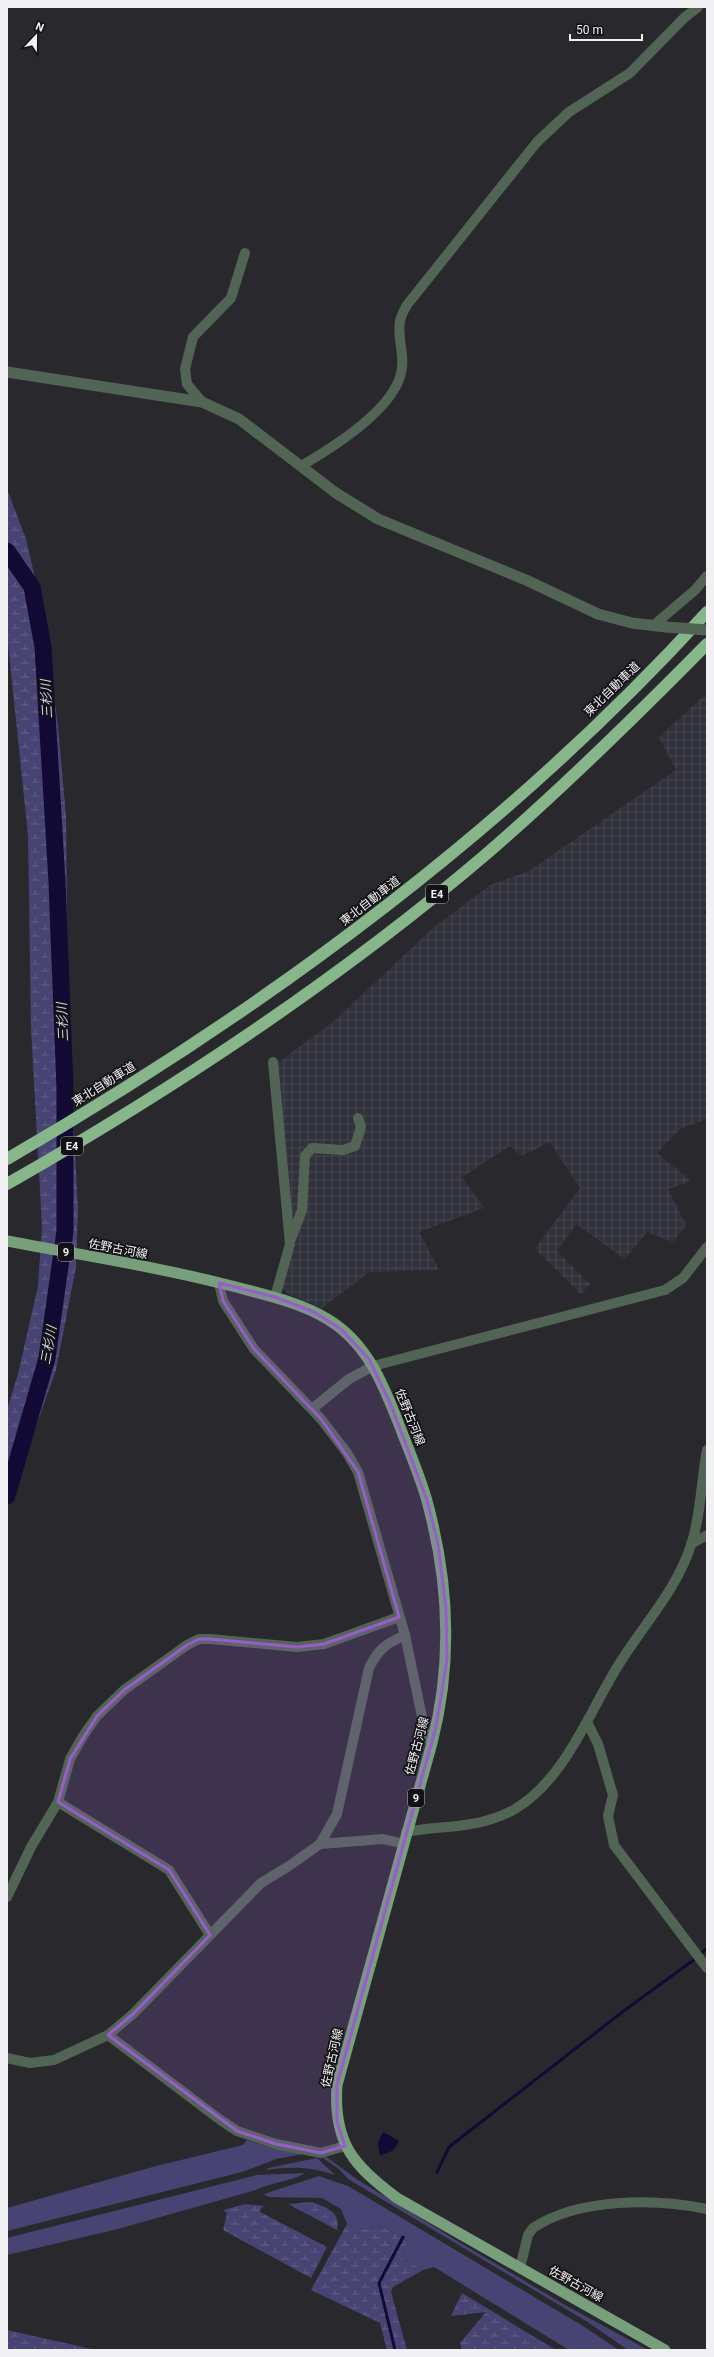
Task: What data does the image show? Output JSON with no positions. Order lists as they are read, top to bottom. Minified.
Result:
{"streets":{"highway":["東北自動車道","E4"],"main road":["佐野古河線","9"]},"water":["三杉川"],"scale_bar":"50 m","north":"top"}
